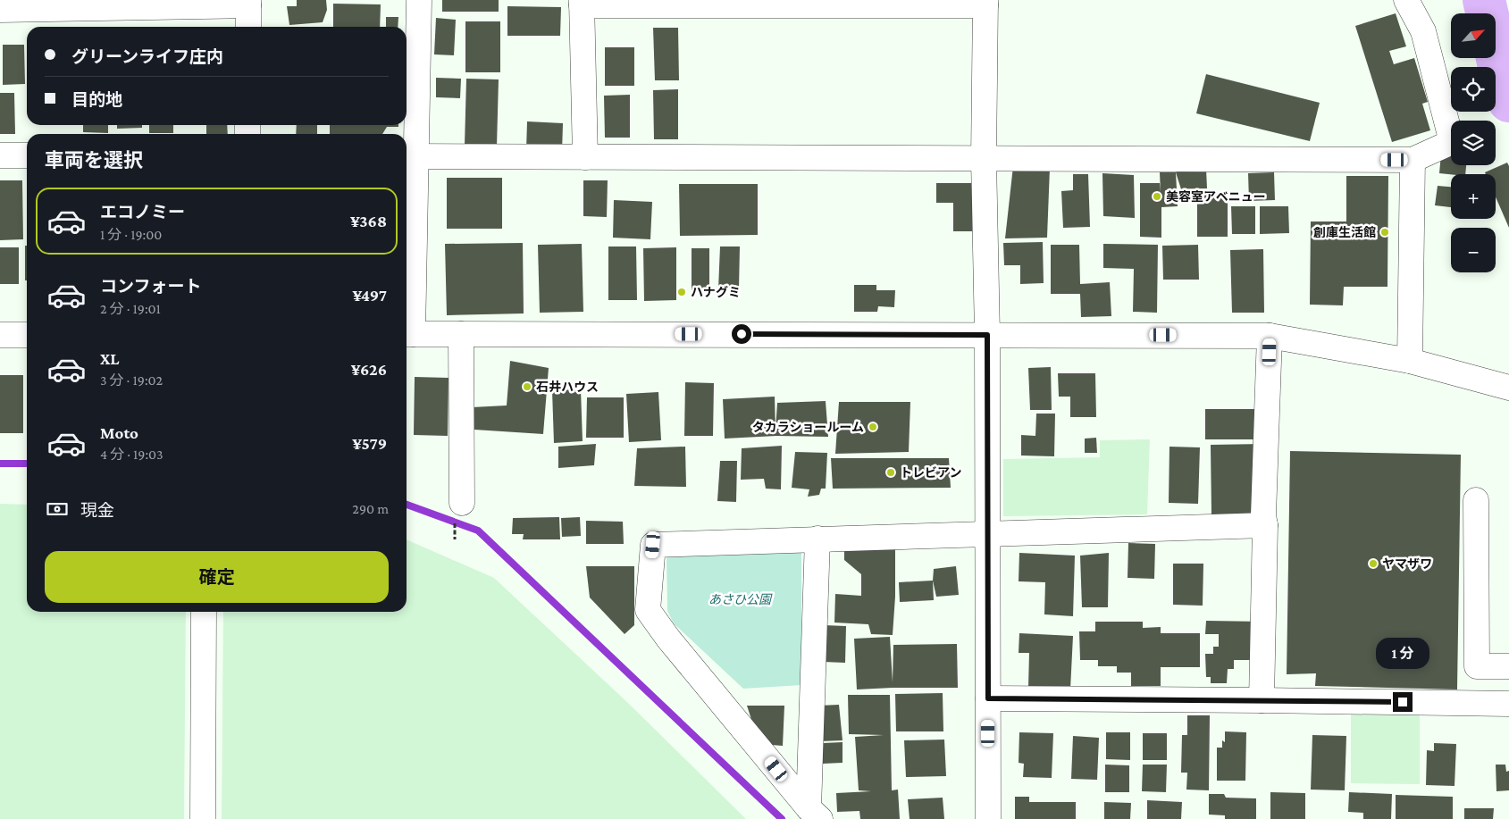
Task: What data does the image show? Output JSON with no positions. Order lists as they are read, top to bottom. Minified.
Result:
{"parks":["あさひ公園"],"places":["美容室アベニュー","創庫生活館","ハナグミ","石井ハウス","タカラショールーム","トレビアン","ヤマザワ"],"north":"top right","page":{"map_buttons":["+","−"],"banner":["グリーンライフ庄内","目的地"],"heading":"車両を選択","list":[{"name":"エコノミー","note":"1 分 · 19:00","value":"¥368"},{"name":"コンフォート","note":"2 分 · 19:01","value":"¥497"},{"name":"XL","note":"3 分 · 19:02","value":"¥626"},{"name":"Moto","note":"4 分 · 19:03","value":"¥579"}],"pay":["現金","290 m"],"buttons":"確定","bubble":"1 分"}}
